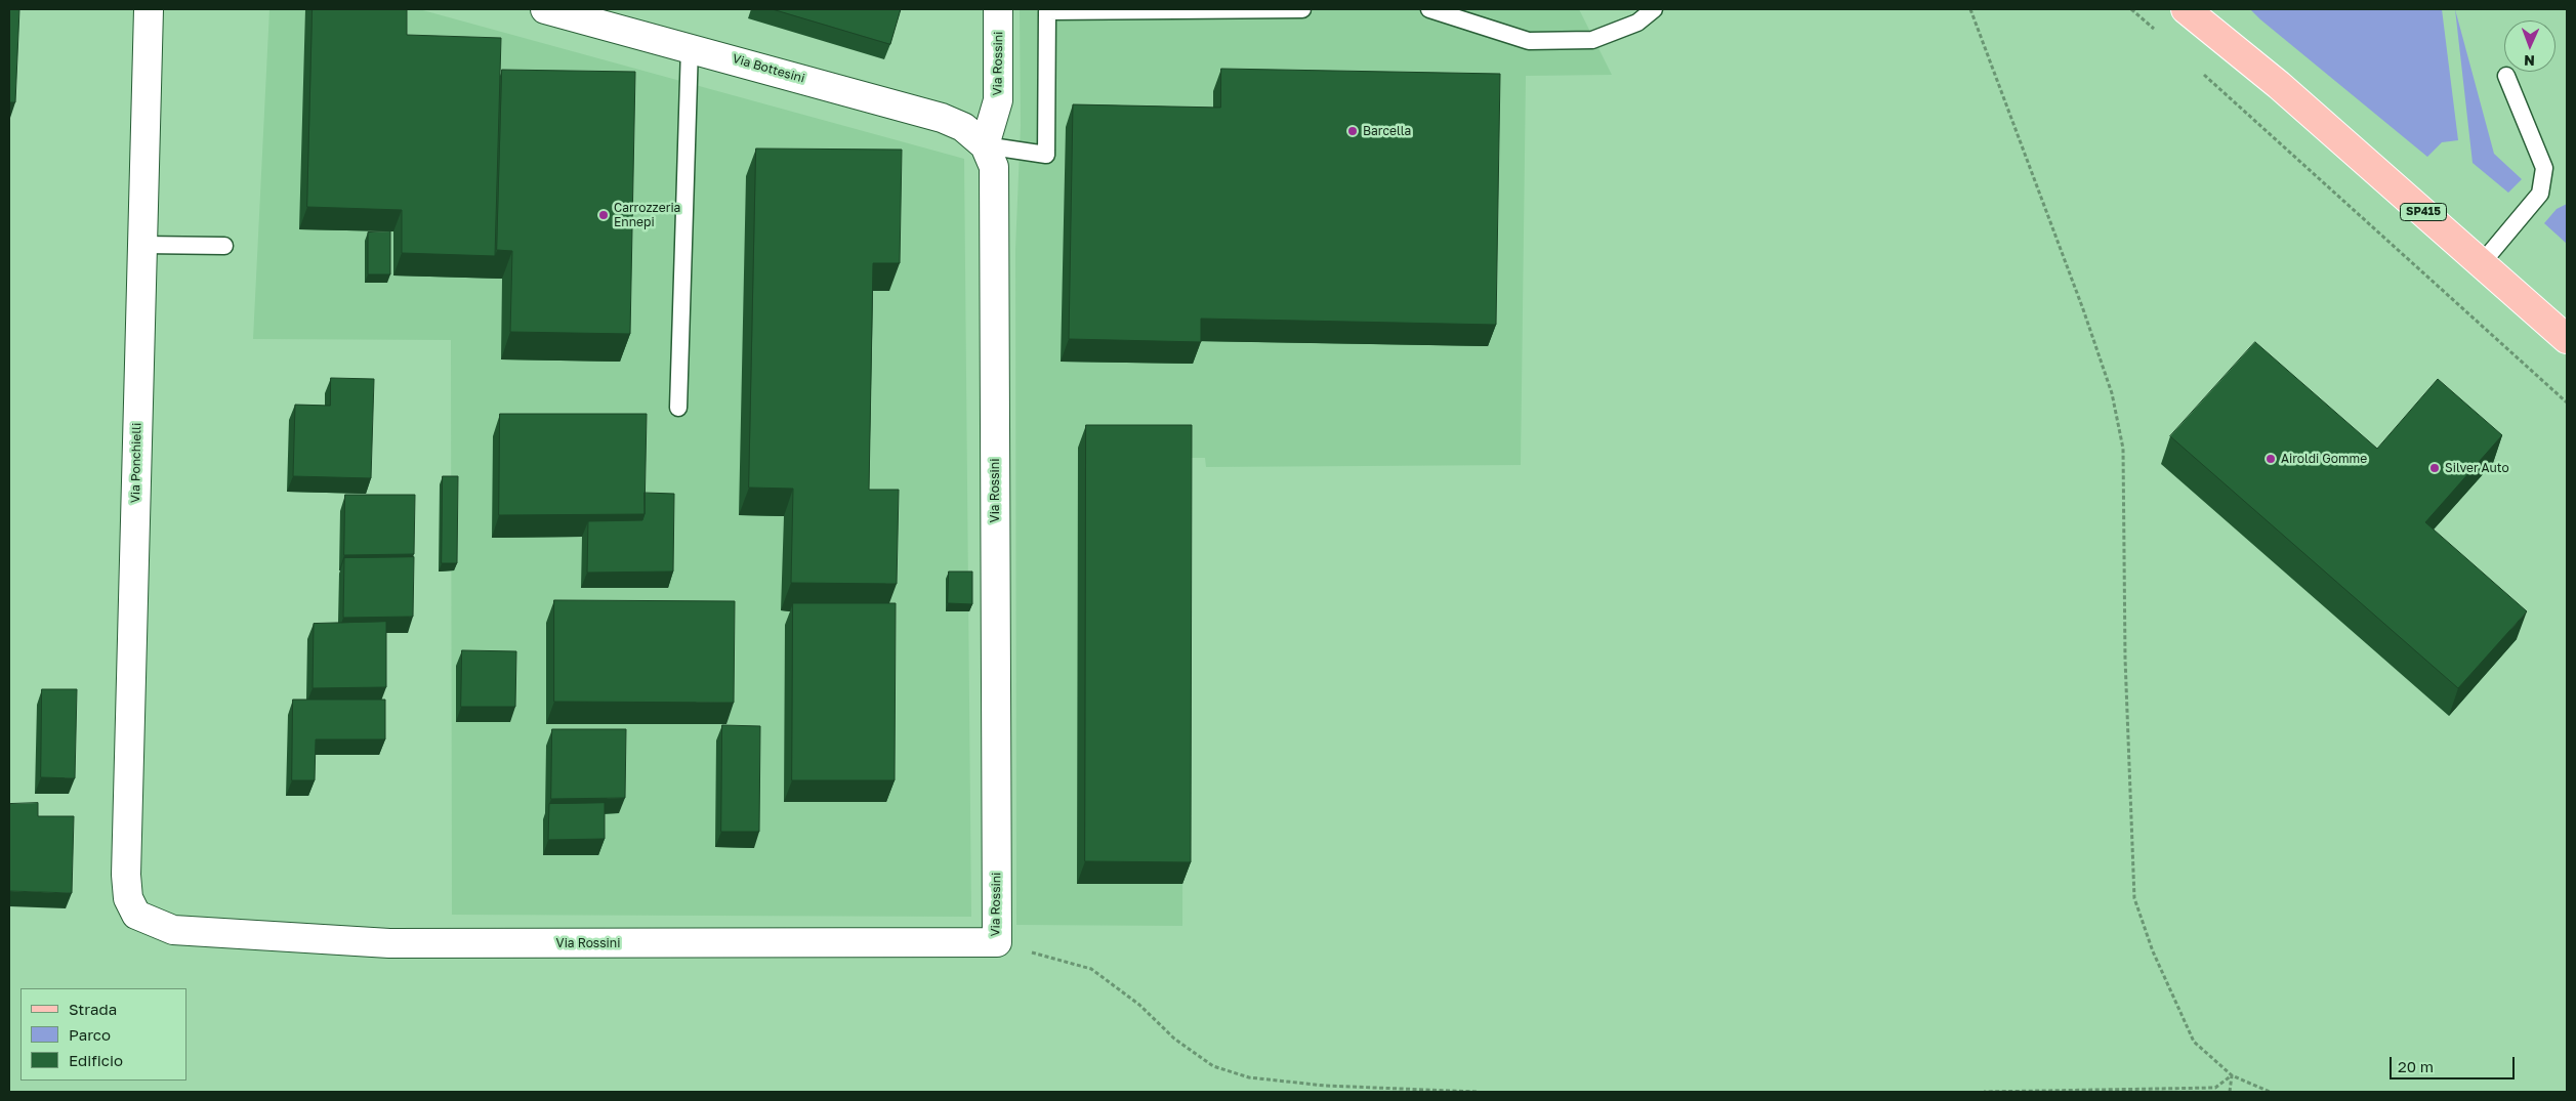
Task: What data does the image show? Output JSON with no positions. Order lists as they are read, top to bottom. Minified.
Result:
{"streets":{"main road":["SP415"],"street":["Via Rossini","Via Bottesini","Via Ponchielli"]},"crossings":[["Via Rossini","Via Bottesini"],["Via Rossini","Via Ponchielli"]],"places":["Barcella","Carrozzeria Ennepi","Airoldi Gomme","Silver Auto"],"legend":["Strada","Parco","Edificio"],"scale_bar":"20 m","north":"bottom"}
